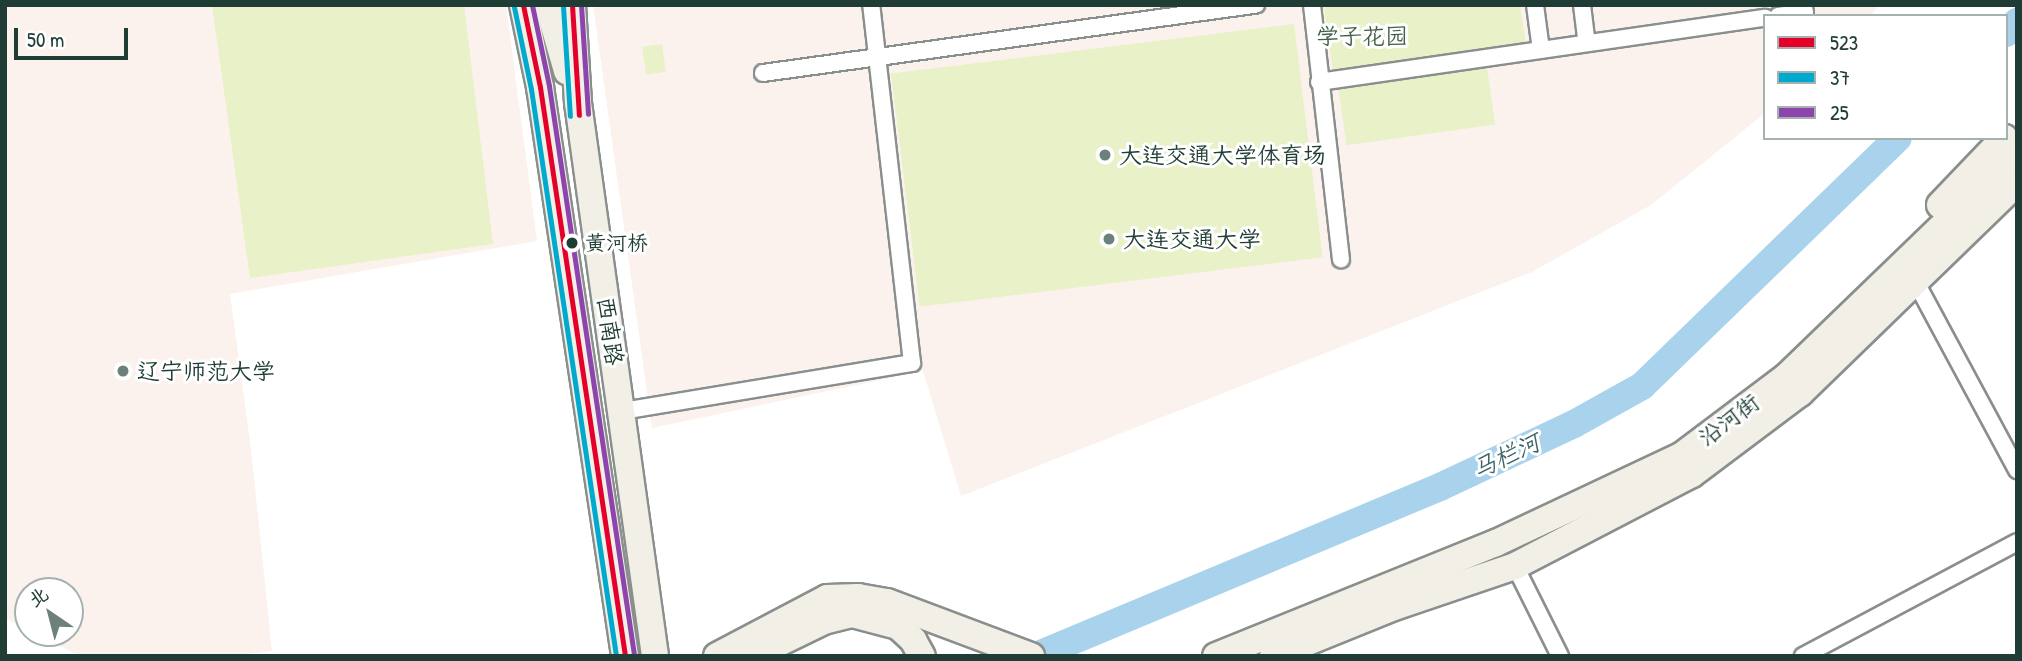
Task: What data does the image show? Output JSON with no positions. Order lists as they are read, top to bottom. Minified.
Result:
{"streets":{"main road":["西南路","沿河街"]},"water":["马栏河"],"parks":["学子花园"],"places":["大连交通大学体育场","大连交通大学","黄河桥","辽宁师范大学"],"lines":["transit line 523","transit line 25","transit line 37"],"legend":["523","37","25"],"scale_bar":"50 m","north":"top left"}
